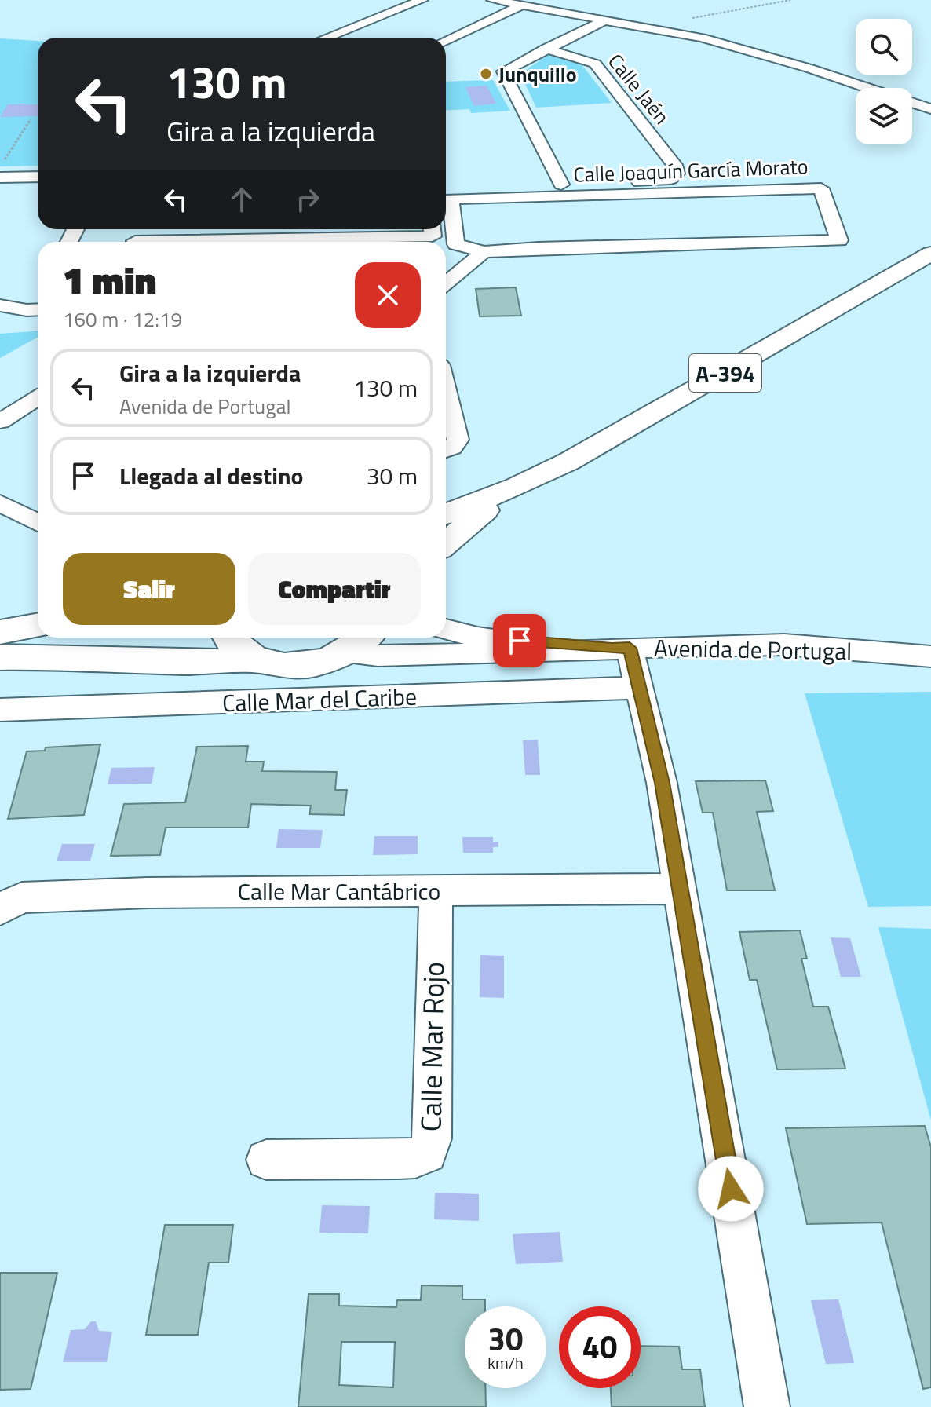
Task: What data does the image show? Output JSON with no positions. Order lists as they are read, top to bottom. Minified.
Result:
{"streets":{"main road":["A-394"],"street":["Calle Jaén","Calle Joaquín García Morato","Avenida de Portugal","Calle Mar del Caribe","Calle Mar Cantábrico","Calle Mar Rojo"]},"crossings":[["Calle Mar Cantábrico","Calle Mar Rojo"]],"places":["Junquillo"],"page":{"turn":["130 m","Gira a la izquierda"],"heading":["1 min","160 m · 12:19"],"list":[{"name":"Gira a la izquierda","note":"Avenida de Portugal","value":"130 m"},{"name":"Llegada al destino","value":"30 m"}],"buttons":["Salir","Compartir"],"speed":"30 km/h","limit":"40"}}
